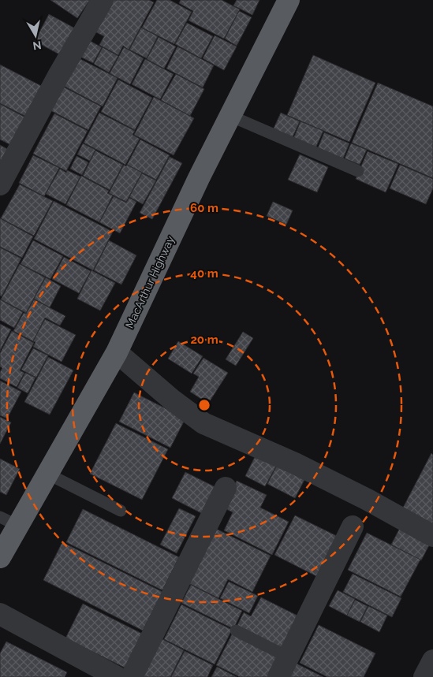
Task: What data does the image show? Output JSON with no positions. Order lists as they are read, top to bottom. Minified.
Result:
{"streets":{"highway":["MacArthur Highway"]},"north":"bottom","rings":["60 m","40 m","20 m"]}
